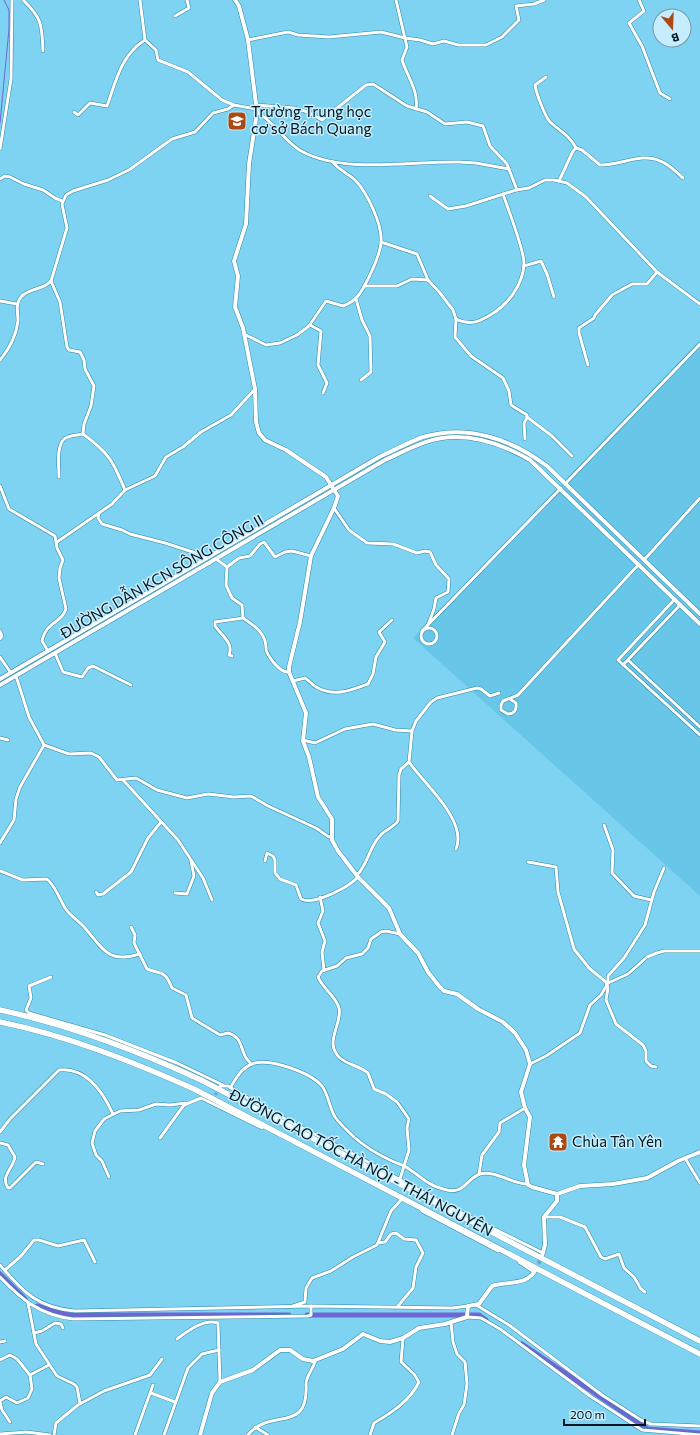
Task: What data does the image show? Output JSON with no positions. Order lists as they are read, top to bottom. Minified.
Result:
{"streets":{"highway":["ĐƯỜNG CAO TỐC HÀ NỘI - THÁI NGUYÊN"],"street":["ĐƯỜNG DẪN KCN SÔNG CÔNG II"]},"places":{"school or university":["Trường Trung học cơ sở Bách Quang"],"temple":["Chùa Tân Yên"]},"scale_bar":"200 m","north":"bottom"}
